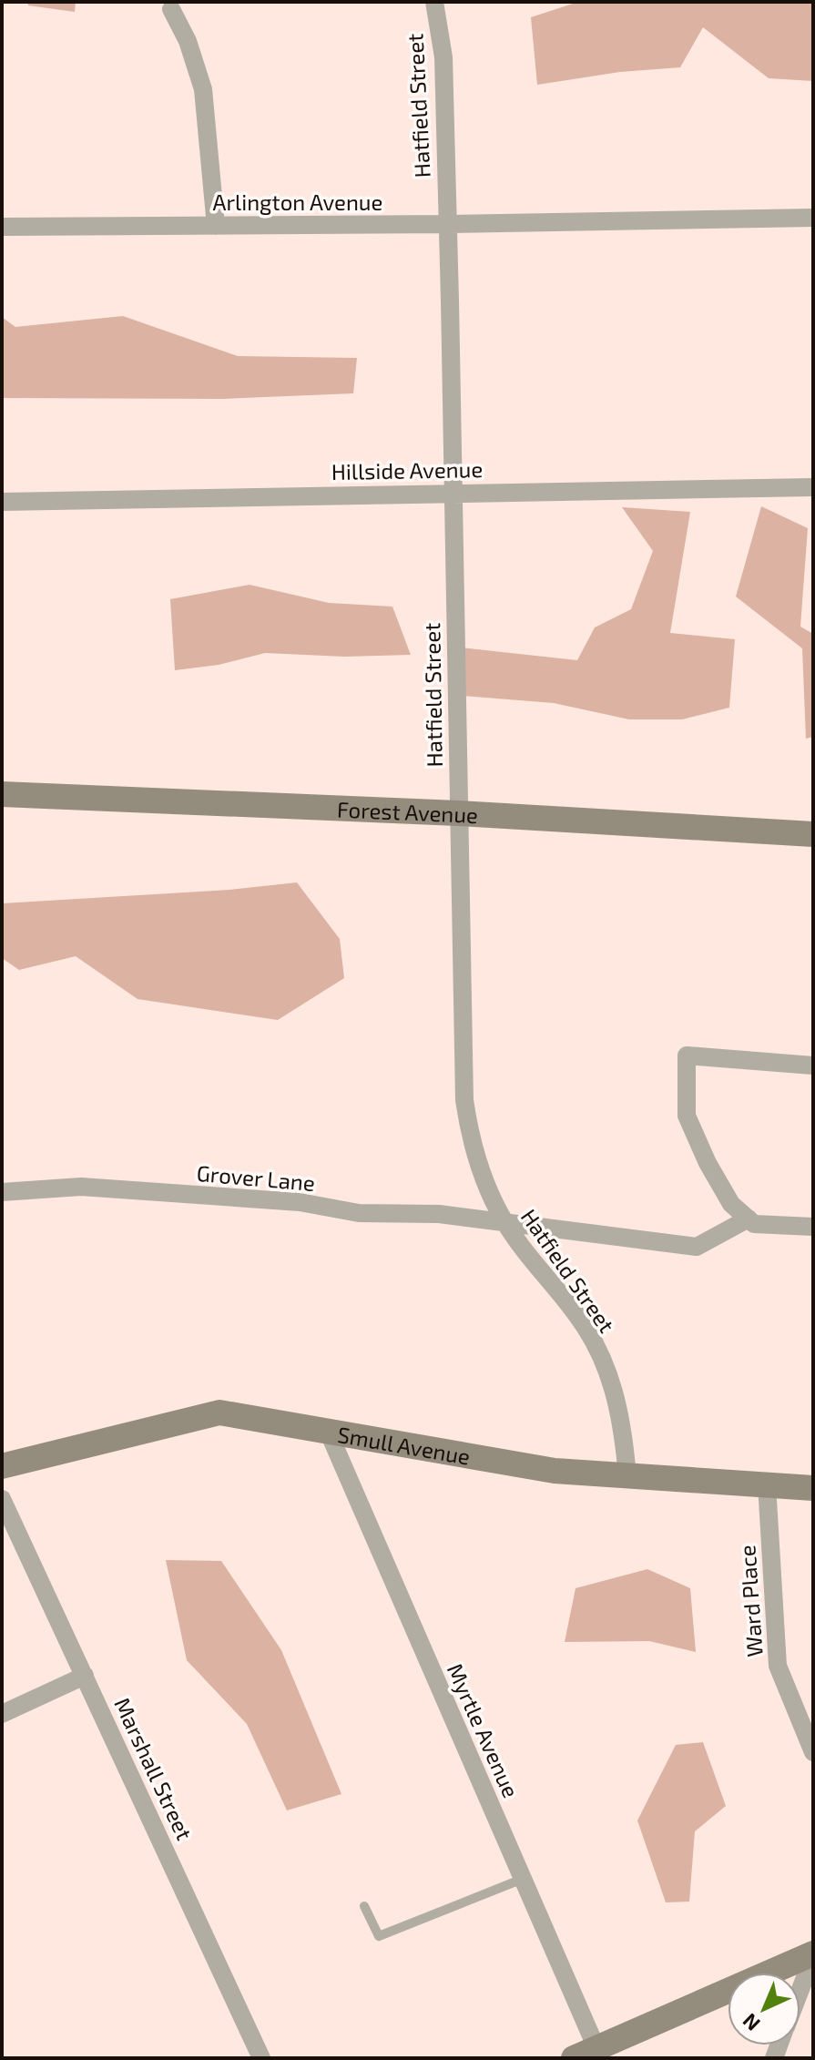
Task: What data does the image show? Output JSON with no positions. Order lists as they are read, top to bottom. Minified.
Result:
{"streets":{"street":["Hatfield Street","Arlington Avenue","Hillside Avenue","Forest Avenue","Grover Lane","Smull Avenue","Ward Place","Myrtle Avenue","Marshall Street"]},"crossings":[["Hatfield Street","Arlington Avenue"],["Hatfield Street","Hillside Avenue"],["Hatfield Street","Forest Avenue"],["Hatfield Street","Grover Lane"],["Hatfield Street","Smull Avenue"],["Smull Avenue","Ward Place"],["Smull Avenue","Myrtle Avenue"]],"north":"bottom left"}
